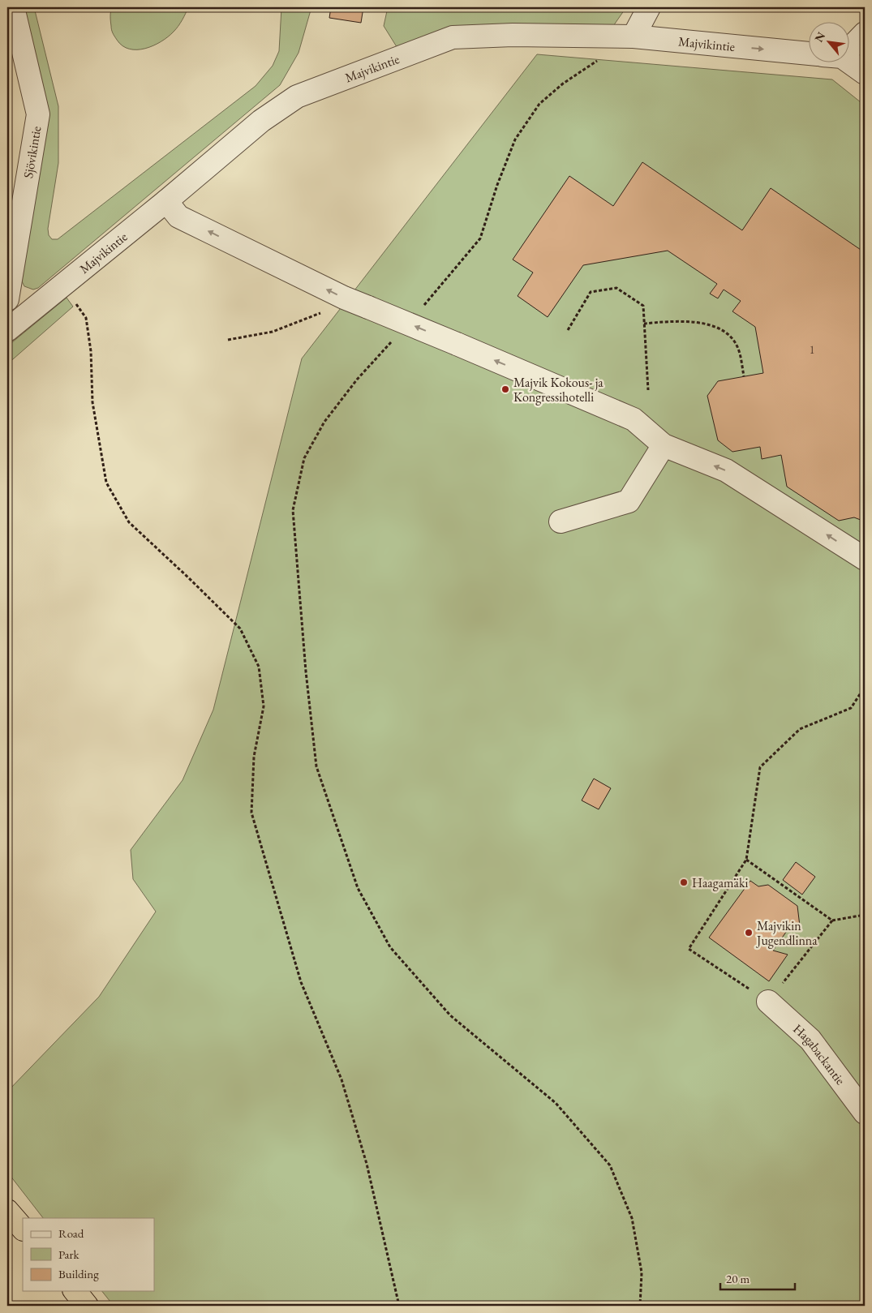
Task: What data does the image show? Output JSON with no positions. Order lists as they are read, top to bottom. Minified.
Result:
{"streets":{"street":["Majvikintie","Sjövikintie","Hagabackantie"]},"places":["Majvik Kokous- ja Kongressihotelli","Haagamäki","Majvikin Jugendlinna"],"house_numbers":["1"],"legend":["Road","Park","Building"],"scale_bar":"20 m","north":"top left"}
